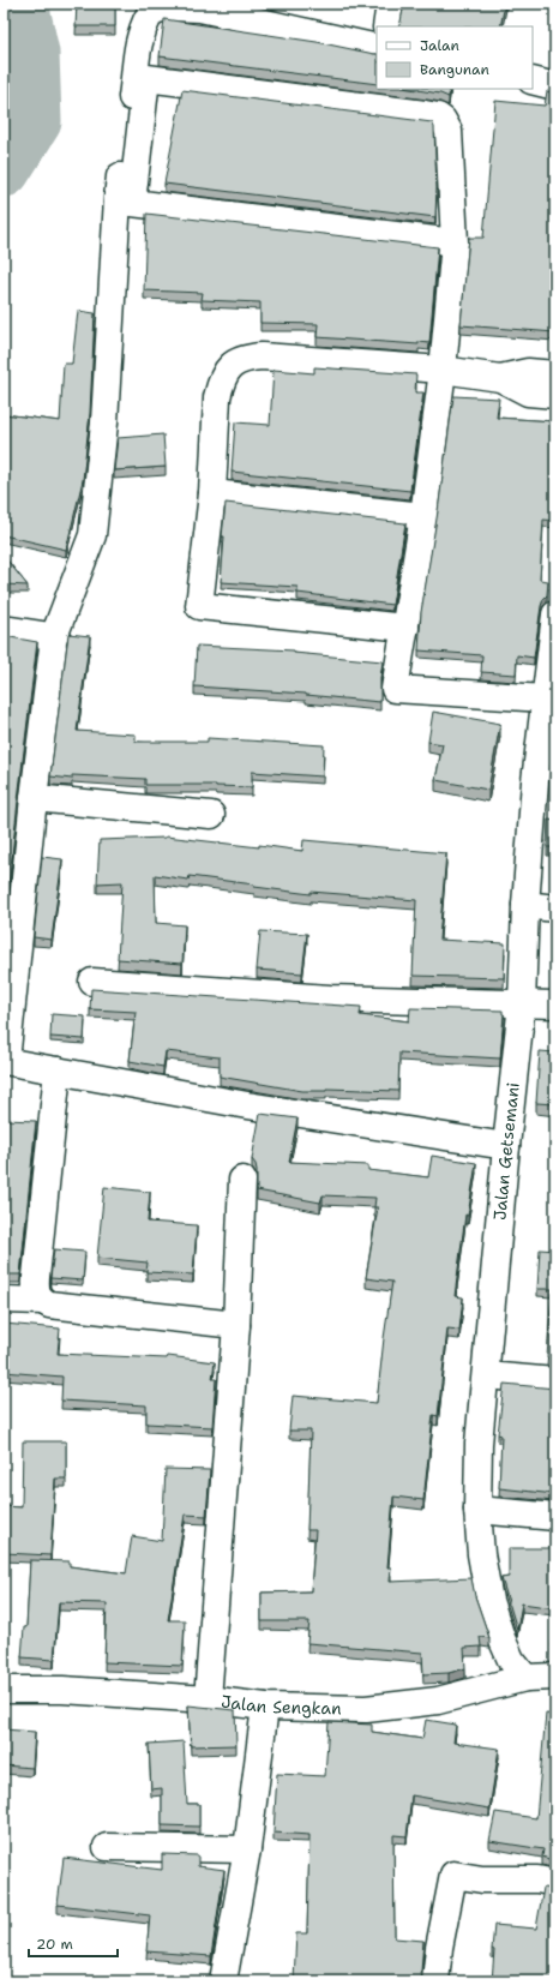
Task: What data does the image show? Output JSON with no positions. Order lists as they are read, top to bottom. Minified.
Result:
{"streets":{"street":["Jalan Getsemani","Jalan Sengkan"]},"crossings":[["Jalan Getsemani","Jalan Sengkan"]],"legend":["Jalan","Bangunan"],"scale_bar":"20 m"}
